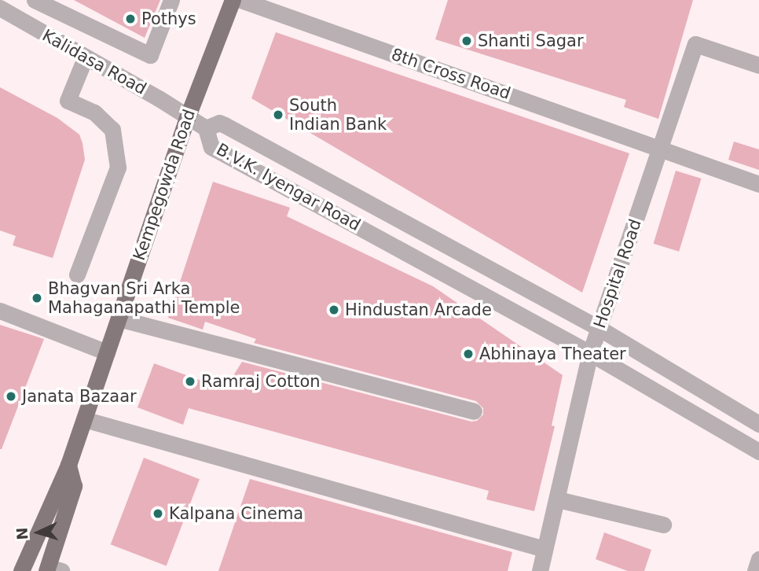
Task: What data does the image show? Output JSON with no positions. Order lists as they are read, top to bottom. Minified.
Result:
{"streets":{"main road":["Kempegowda Road"],"street":["Kalidasa Road","8th Cross Road","B.V.K. Iyengar Road","Hospital Road"]},"crossings":[["Kalidasa Road","Kempegowda Road"],["Kalidasa Road","B.V.K. Iyengar Road"],["8th Cross Road","Hospital Road"],["B.V.K. Iyengar Road","Hospital Road"]],"places":["Pothys","Shanti Sagar","South Indian Bank","Bhagvan Sri Arka Mahaganapathi Temple","Hindustan Arcade","Abhinaya Theater","Ramraj Cotton","Janata Bazaar","Kalpana Cinema"],"north":"left"}
